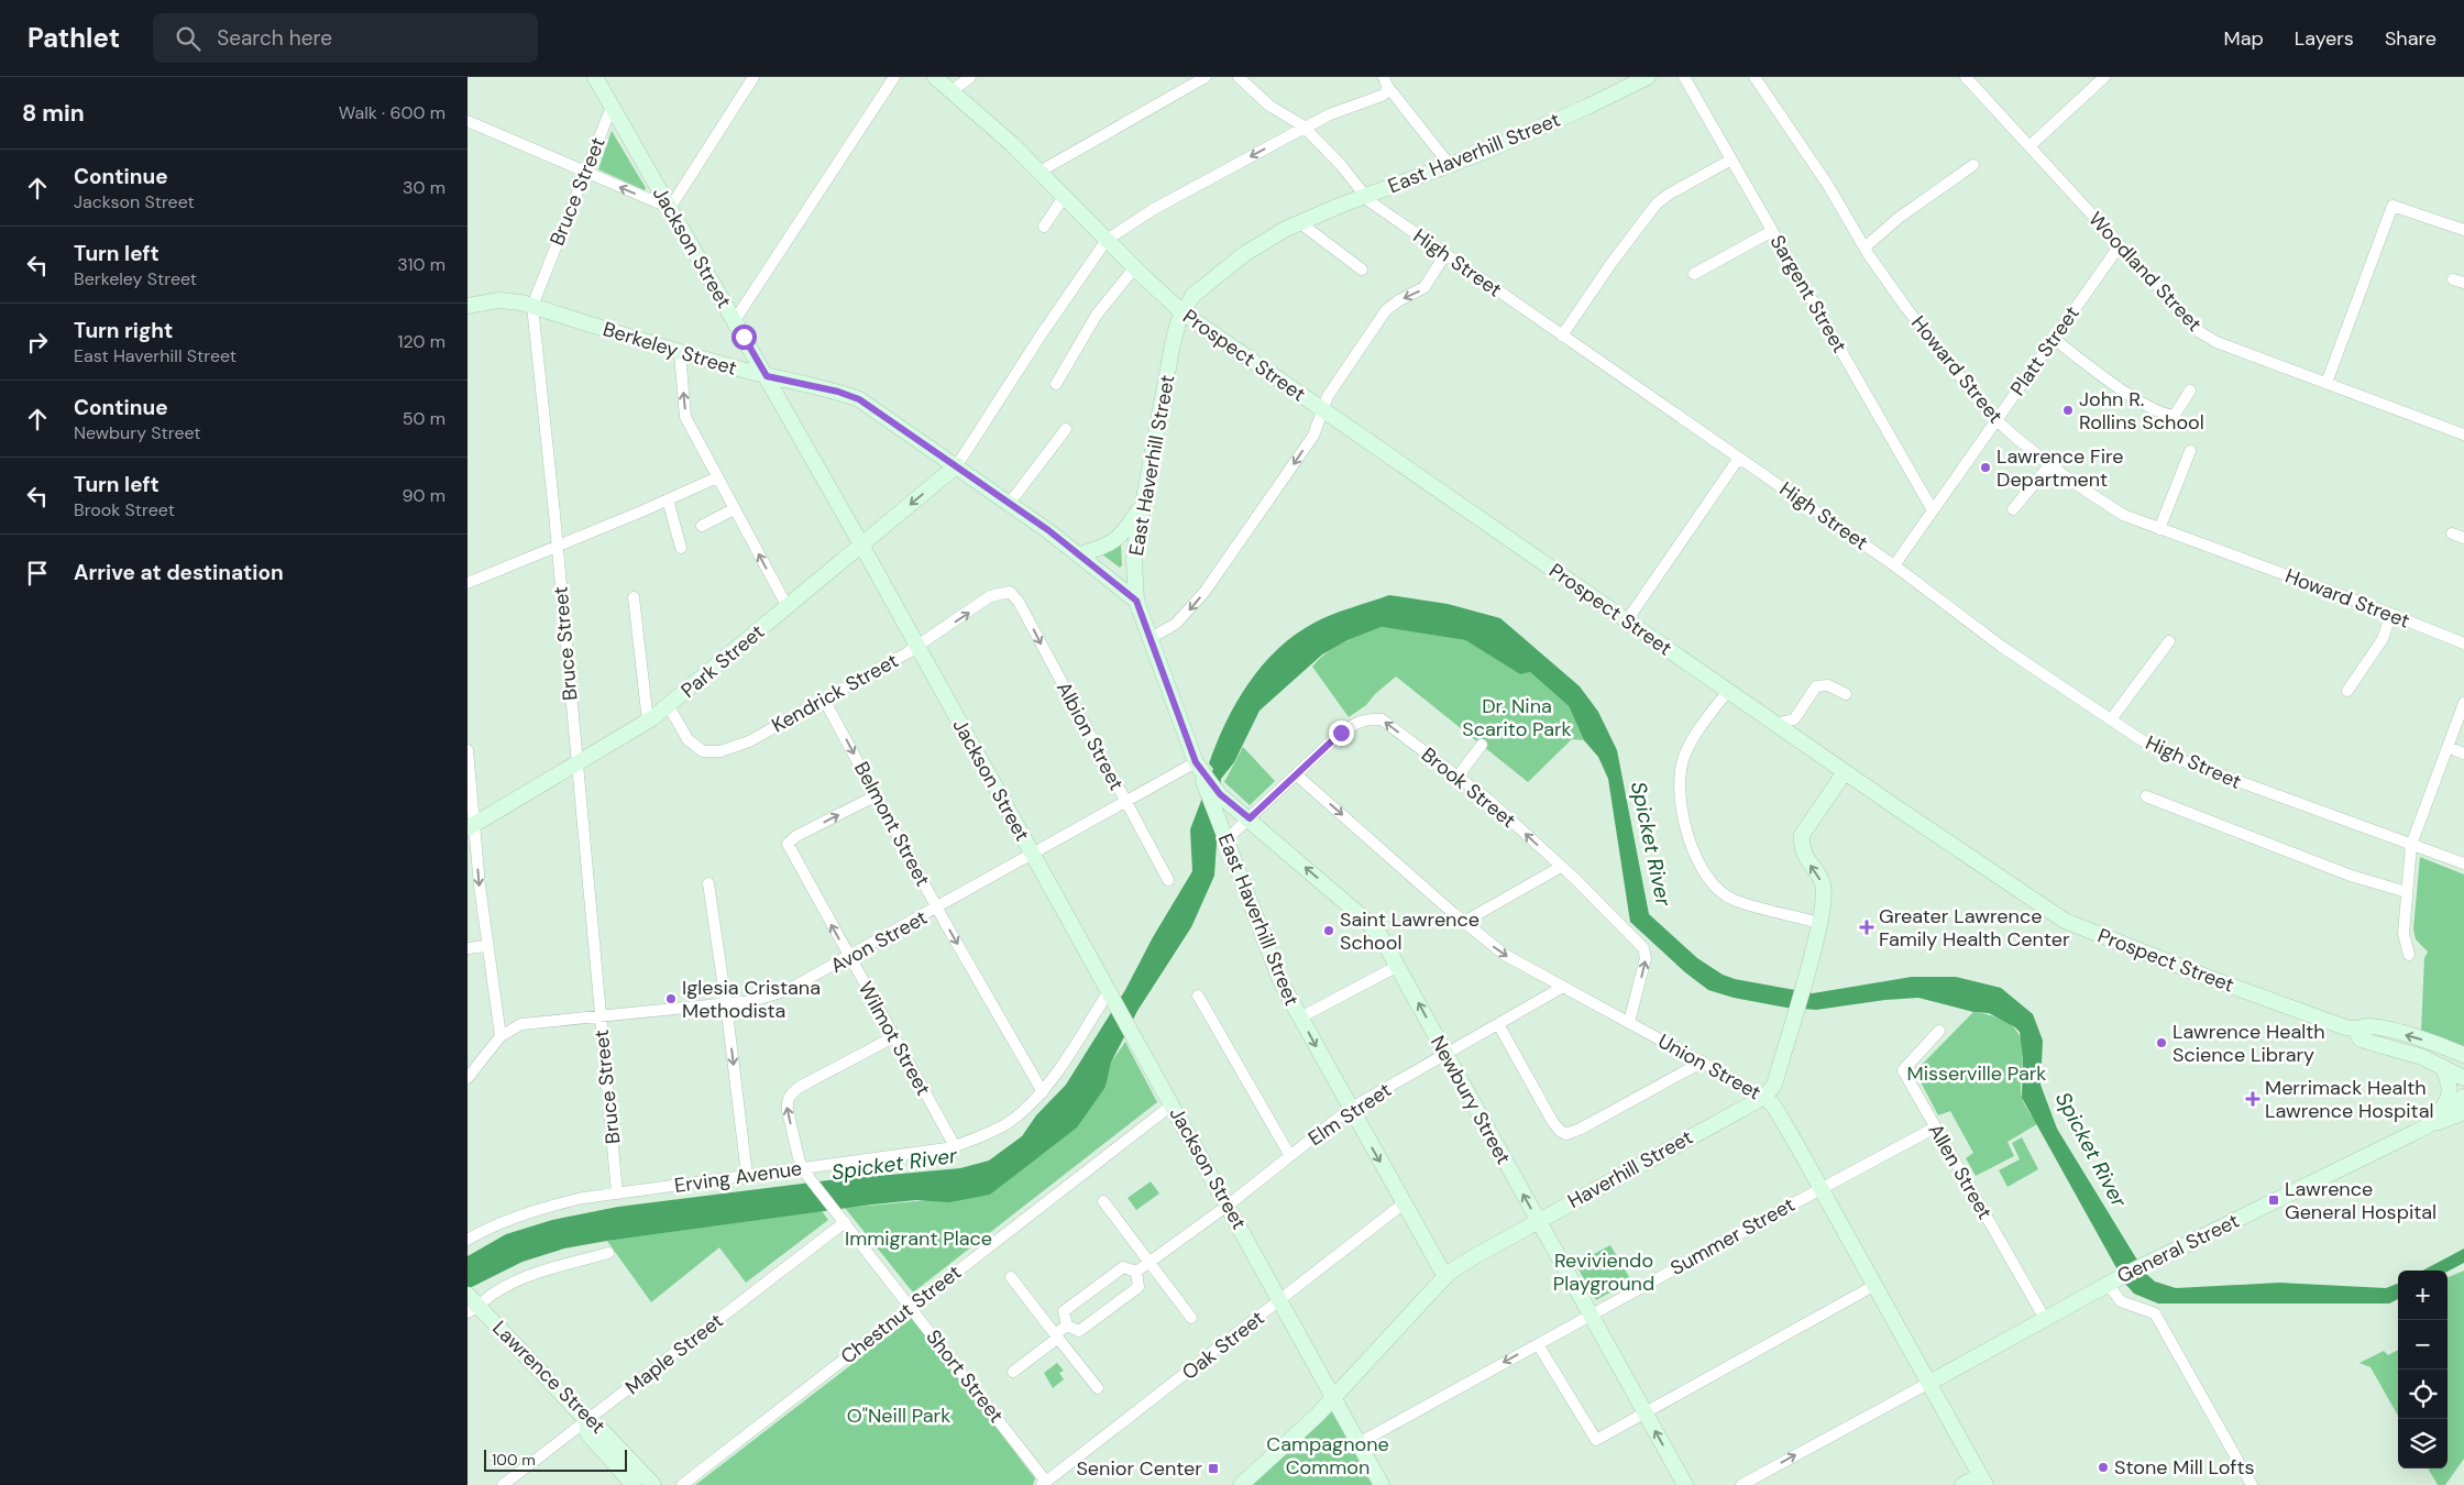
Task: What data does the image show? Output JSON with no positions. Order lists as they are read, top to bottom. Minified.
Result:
{"streets":{"main road":["East Haverhill Street","Jackson Street","Berkeley Street","Prospect Street","Park Street","Union Street","Newbury Street","Haverhill Street","General Street","Lawrence Street"],"street":["Bruce Street","High Street","Woodland Street","Sargent Street","Platt Street","Howard Street","Kendrick Street","Albion Street","Brook Street","Belmont Street","Avon Street","Wilmot Street","Elm Street","Allen Street","Erving Avenue","Summer Street","Chestnut Street","Oak Street","Maple Street","Short Street"]},"crossings":[["East Haverhill Street","High Street"],["East Haverhill Street","Berkeley Street"],["East Haverhill Street","Prospect Street"],["East Haverhill Street","Brook Street"],["East Haverhill Street","Avon Street"],["East Haverhill Street","Newbury Street"],["East Haverhill Street","Elm Street"],["East Haverhill Street","Haverhill Street"],["East Haverhill Street","Oak Street"],["Bruce Street","Jackson Street"],["Bruce Street","Berkeley Street"],["Bruce Street","Park Street"],["Bruce Street","Avon Street"],["Bruce Street","Erving Avenue"],["Jackson Street","Berkeley Street"],["Jackson Street","Park Street"],["Jackson Street","Kendrick Street"],["Jackson Street","Avon Street"],["Jackson Street","Elm Street"],["Jackson Street","Haverhill Street"],["Jackson Street","Erving Avenue"],["Jackson Street","Summer Street"],["Jackson Street","Chestnut Street"],["Jackson Street","Oak Street"],["High Street","Platt Street"],["Woodland Street","Platt Street"],["Sargent Street","Platt Street"],["Berkeley Street","Park Street"],["Platt Street","Howard Street"],["Park Street","Kendrick Street"],["Kendrick Street","Albion Street"],["Kendrick Street","Belmont Street"],["Albion Street","Avon Street"],["Brook Street","Union Street"],["Brook Street","Newbury Street"],["Belmont Street","Avon Street"],["Belmont Street","Wilmot Street"],["Belmont Street","Erving Avenue"],["Avon Street","Wilmot Street"],["Avon Street","Newbury Street"],["Wilmot Street","Erving Avenue"],["Union Street","Elm Street"],["Union Street","Haverhill Street"],["Union Street","Summer Street"],["Union Street","General Street"],["Newbury Street","Elm Street"],["Newbury Street","Haverhill Street"],["Newbury Street","Summer Street"],["Allen Street","Summer Street"],["Allen Street","General Street"],["Erving Avenue","Short Street"],["Chestnut Street","Short Street"],["Oak Street","Short Street"],["Maple Street","Short Street"],["Maple Street","Lawrence Street"]],"one_way":["Albion Street","Belmont Street","Newbury Street"],"water":["Spicket River"],"parks":["Dr. Nina Scarito Park","Misserville Park","Immigrant Place","Reviviendo Playground","O\"Neill Park","Campagnone Common"],"places":{"other":["John R. Rollins School","Lawrence Fire Department","Saint Lawrence School","Iglesia Cristana Methodista","Lawrence Health Science Library","Stone Mill Lofts"],"health":["Greater Lawrence Family Health Center","Merrimack Health Lawrence Hospital"],"transit":["Lawrence General Hospital","Senior Center"]},"scale_bar":"100 m","page":{"header":"Pathlet","search":"Search here","nav":["Map","Layers","Share"],"heading":["8 min","Walk · 600 m"],"list":[["Continue","Jackson Street","30 m"],["Turn left","Berkeley Street","310 m"],["Turn right","East Haverhill Street","120 m"],["Continue","Newbury Street","50 m"],["Turn left","Brook Street","90 m"],"Arrive at destination"],"map_buttons":["+","−"],"scale":"100 m"}}
